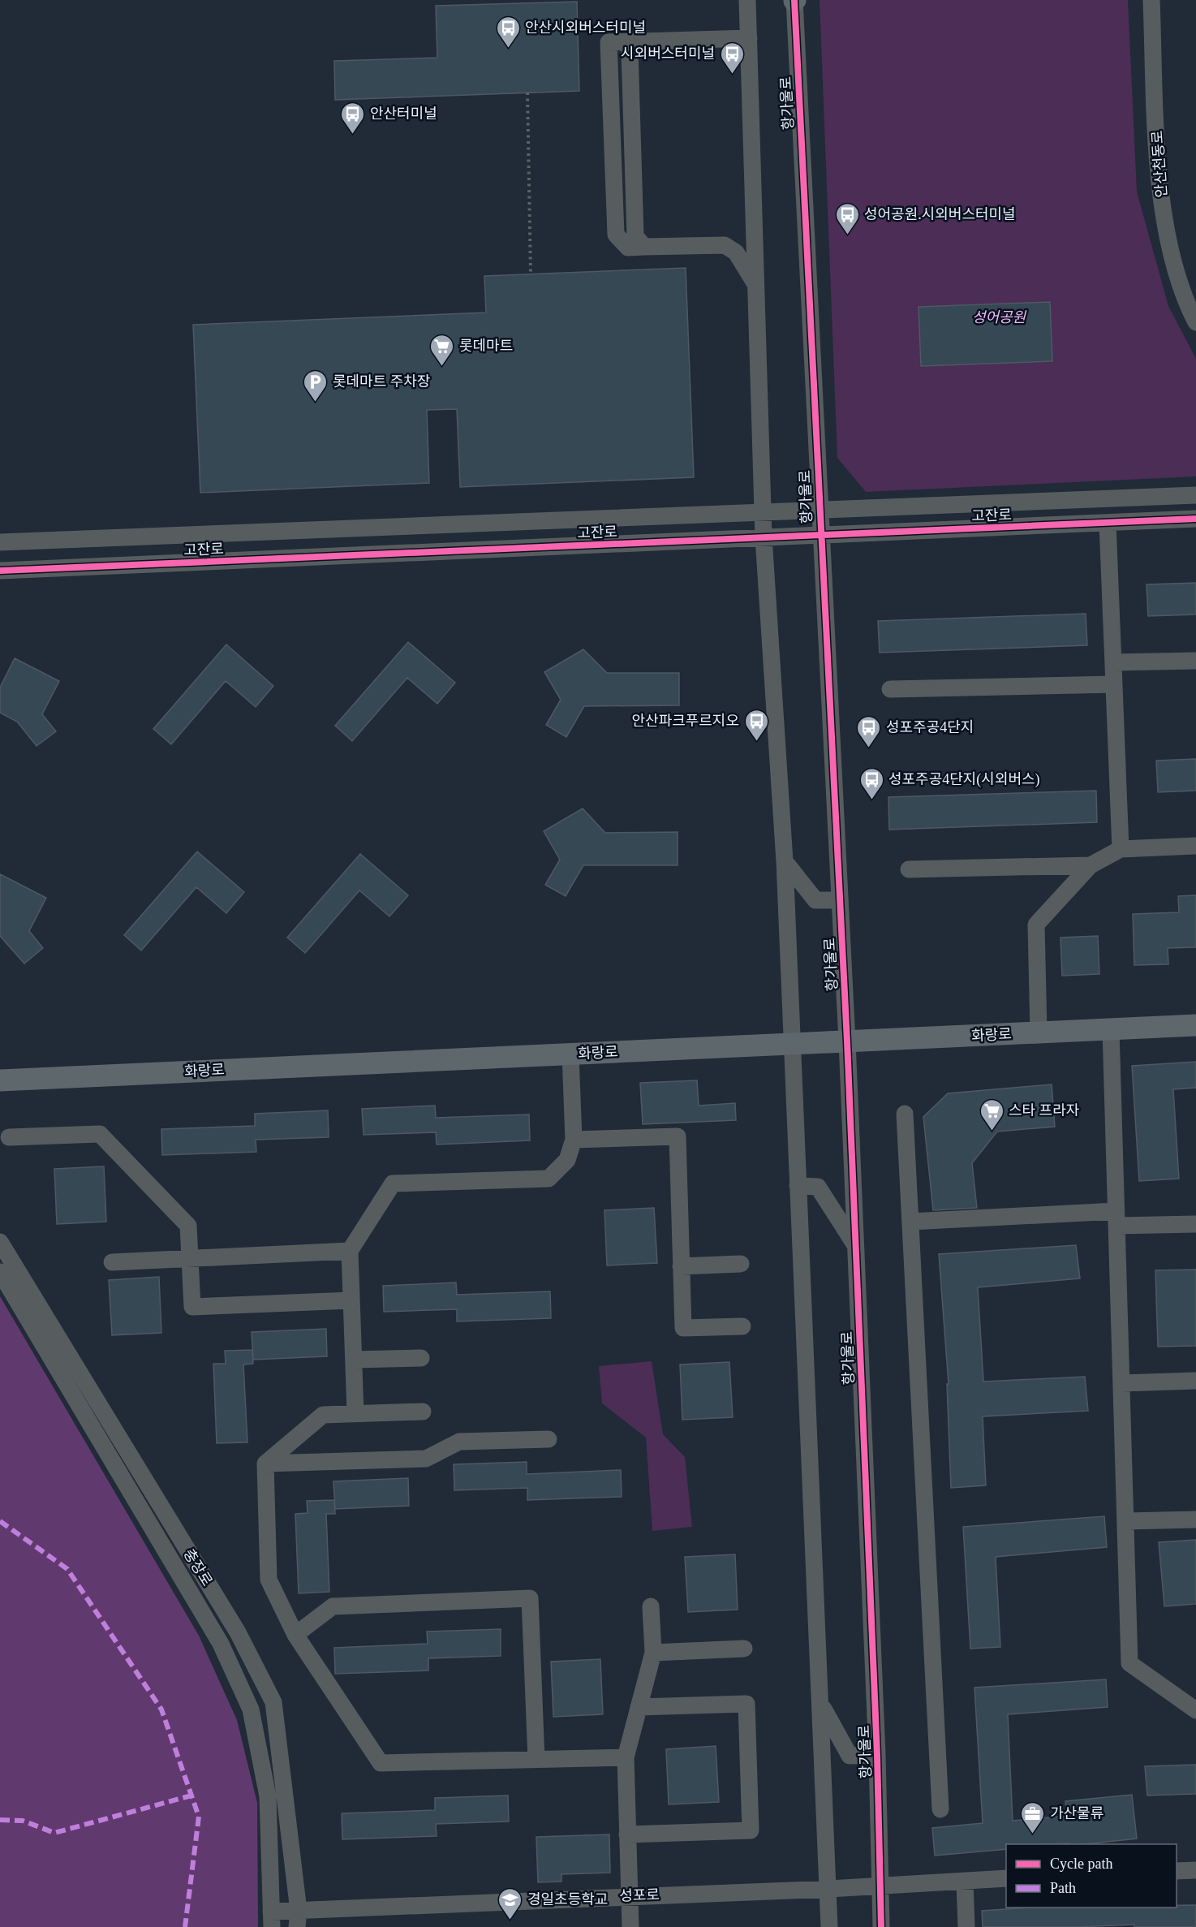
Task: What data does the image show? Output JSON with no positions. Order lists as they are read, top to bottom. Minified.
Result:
{"streets":{"main road":["화랑로"],"street":["항가울로","안산천동로","고잔로","충장로","성포로"]},"crossings":[["항가울로","고잔로"],["항가울로","화랑로"],["항가울로","성포로"],["충장로","성포로"]],"parks":["성어공원"],"places":{"bus stop":["안산시외버스터미널","시외버스터미널","안산터미널","성어공원.시외버스터미널","안산파크푸르지오","성포주공4단지","성포주공4단지(시외버스)"],"supermarket":["롯데마트","스타 프라자"],"parking":["롯데마트 주차장"],"office":["가산물류"],"school or university":["경일초등학교"]},"legend":["Cycle path","Path"]}
